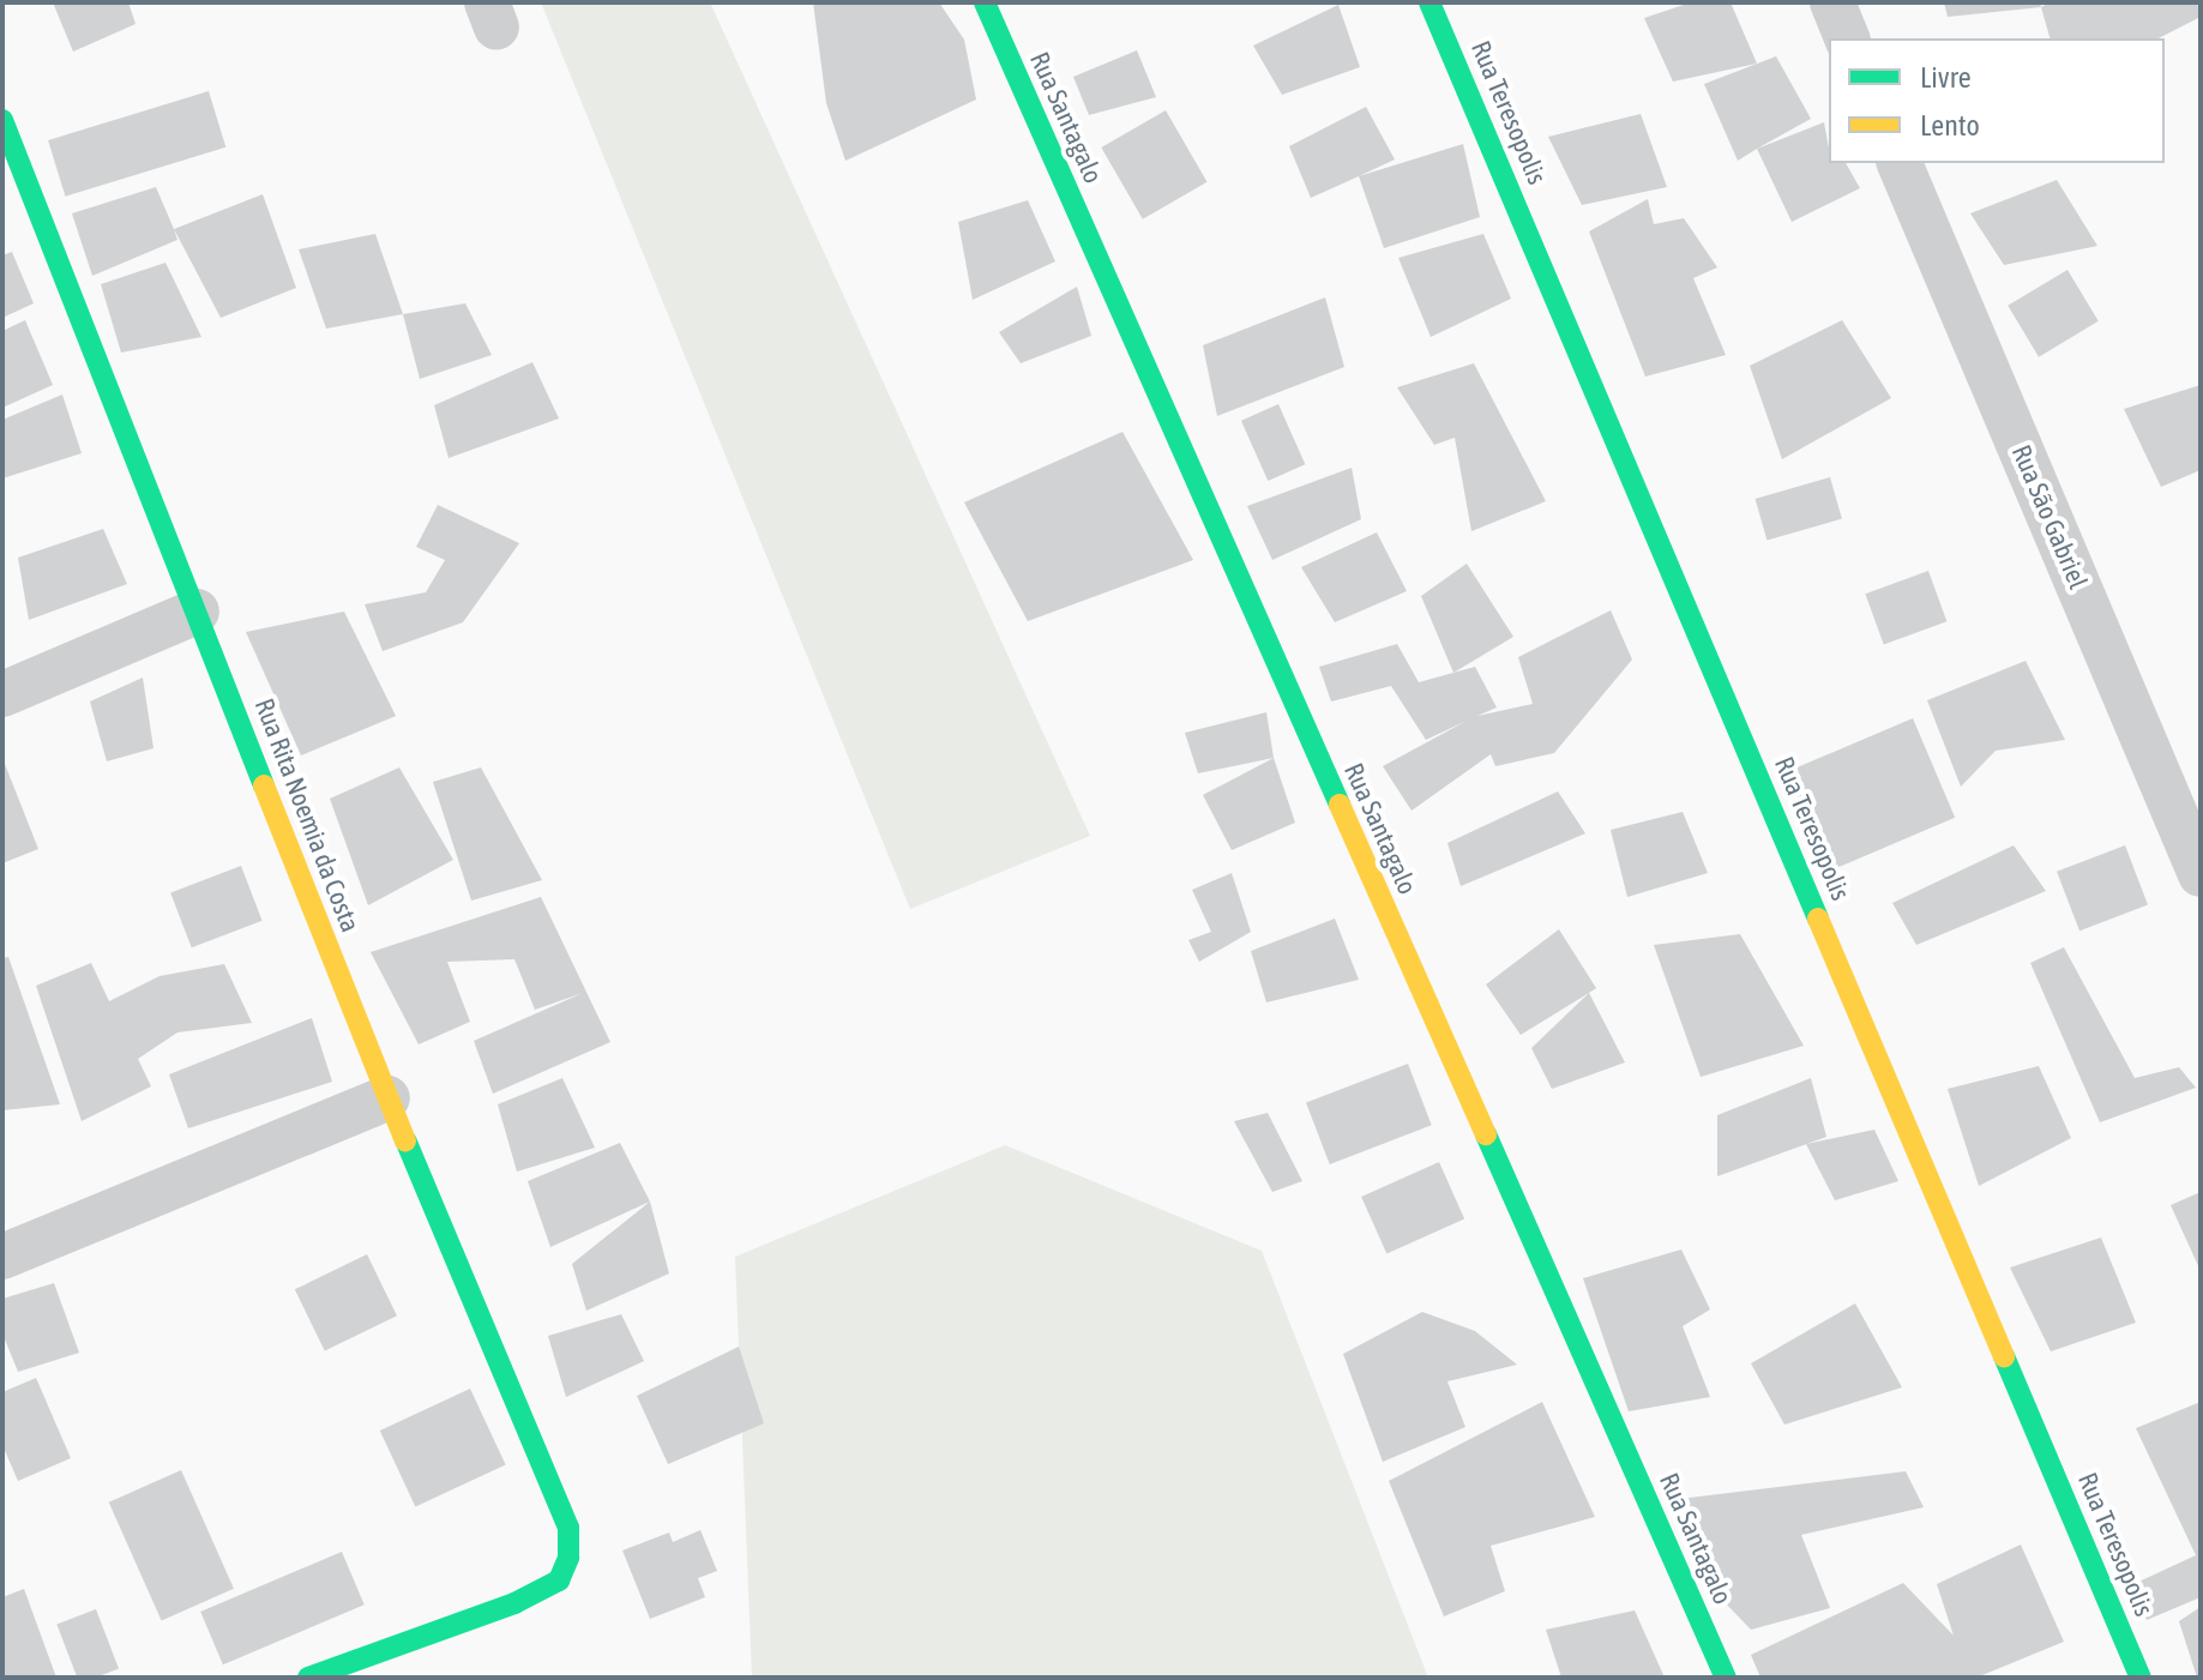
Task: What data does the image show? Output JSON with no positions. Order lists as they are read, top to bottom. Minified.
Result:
{"streets":{"street":["Rua Teresopolis","Rua Santagalo","Rua São Gabriel","Rua Rita Noemia da Costa"]},"legend":["Livre","Lento"]}
